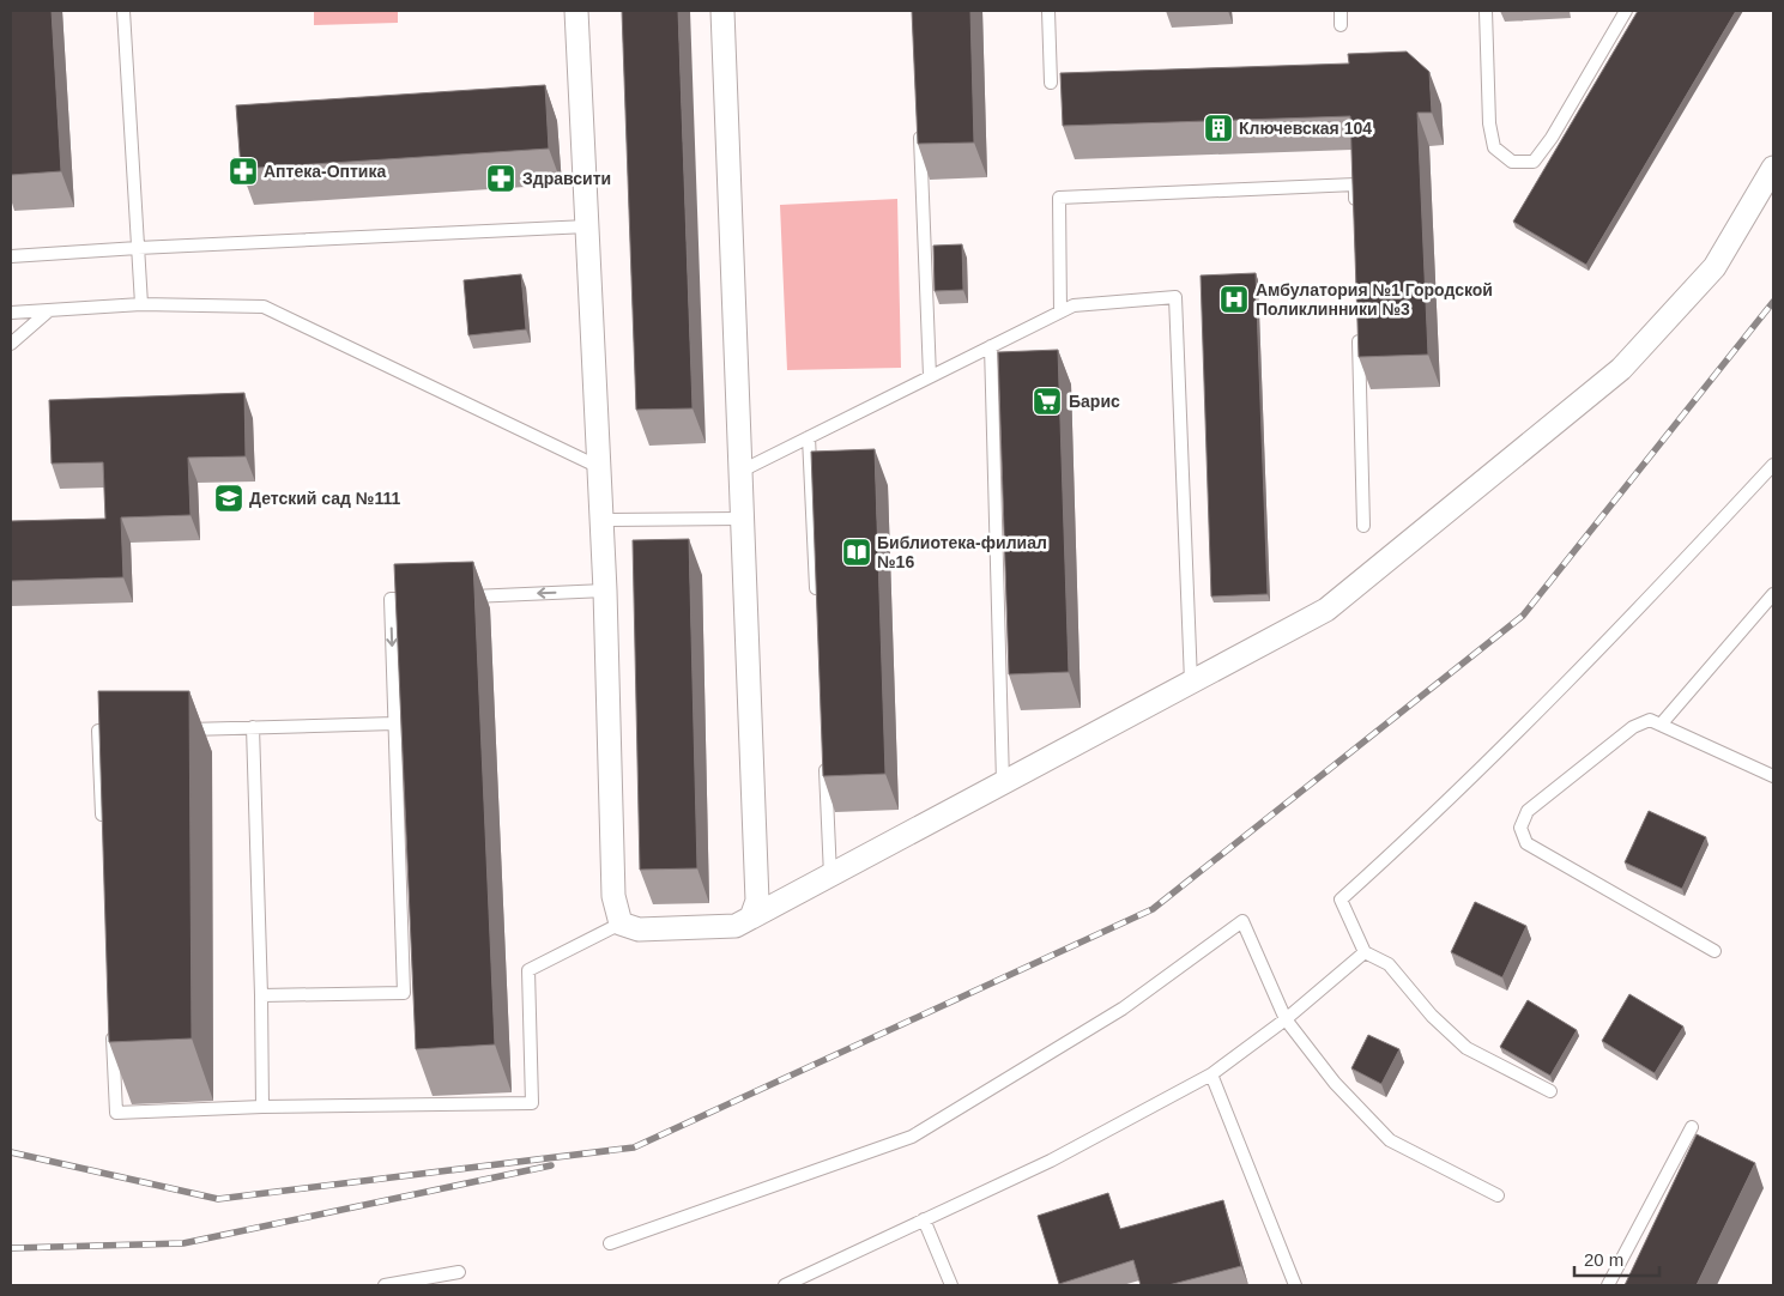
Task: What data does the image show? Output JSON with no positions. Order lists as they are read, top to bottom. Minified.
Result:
{"places":{"building":["Ключевская 104"],"pharmacy":["Аптека-Оптика","Здравсити"],"hospital":["Амбулатория №1 Городской Поликлинники №3"],"supermarket":["Барис"],"school or university":["Детский сад №111"],"library":["Библиотека-филиал №16"]},"scale_bar":"20 m"}
